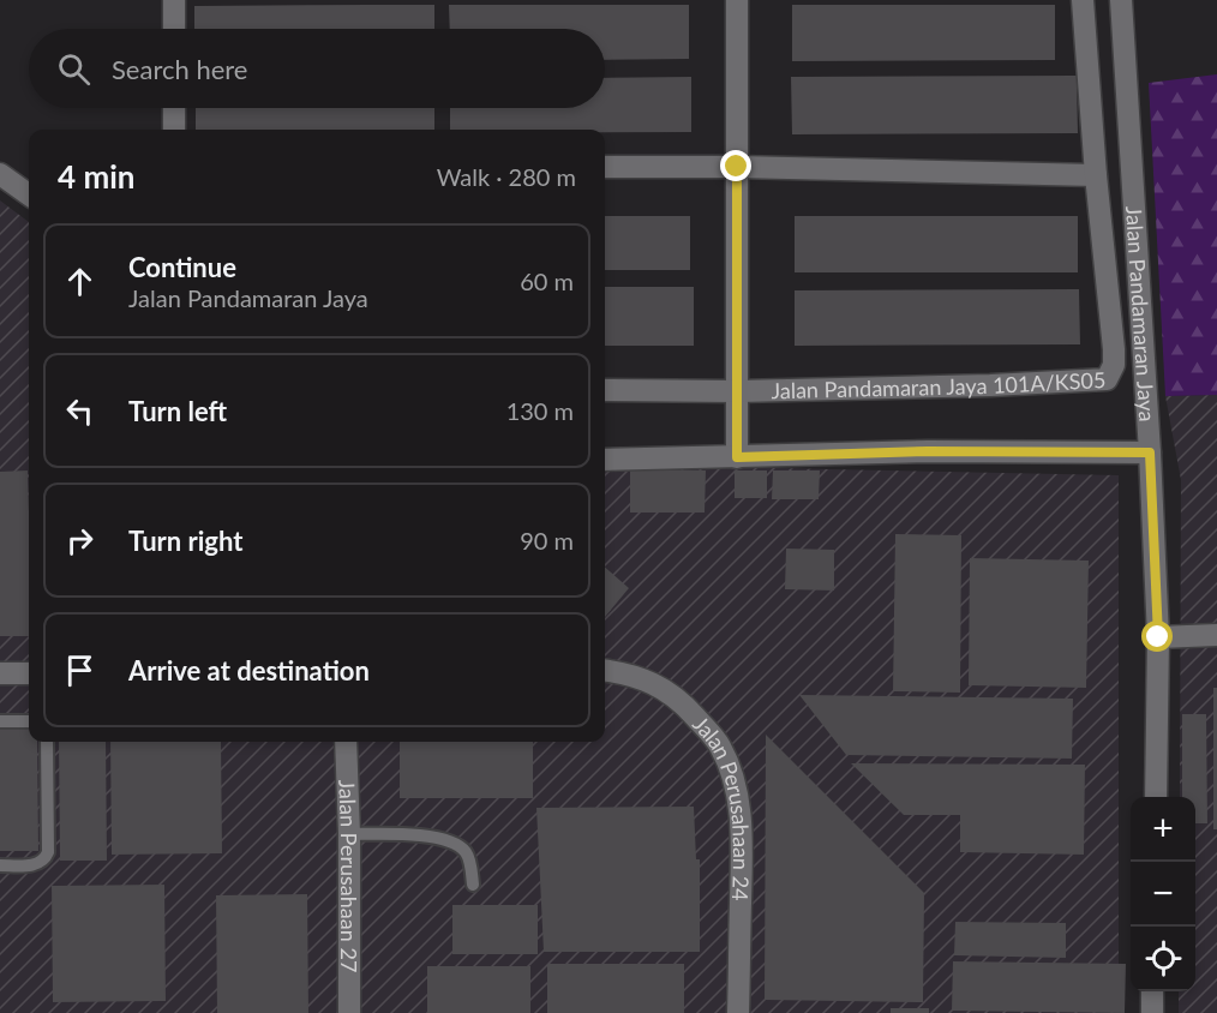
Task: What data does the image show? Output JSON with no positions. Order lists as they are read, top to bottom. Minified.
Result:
{"streets":{"street":["Jalan Pandamaran Jaya","Jalan Pandamaran Jaya 101A/KS05","Jalan Perusahaan 24","Jalan Perusahaan 27"]},"page":{"search":"Search here","heading":["4 min","Walk · 280 m"],"list":[["Continue","Jalan Pandamaran Jaya","60 m"],["Turn left","130 m"],["Turn right","90 m"],"Arrive at destination"],"map_buttons":["+","−"]}}
